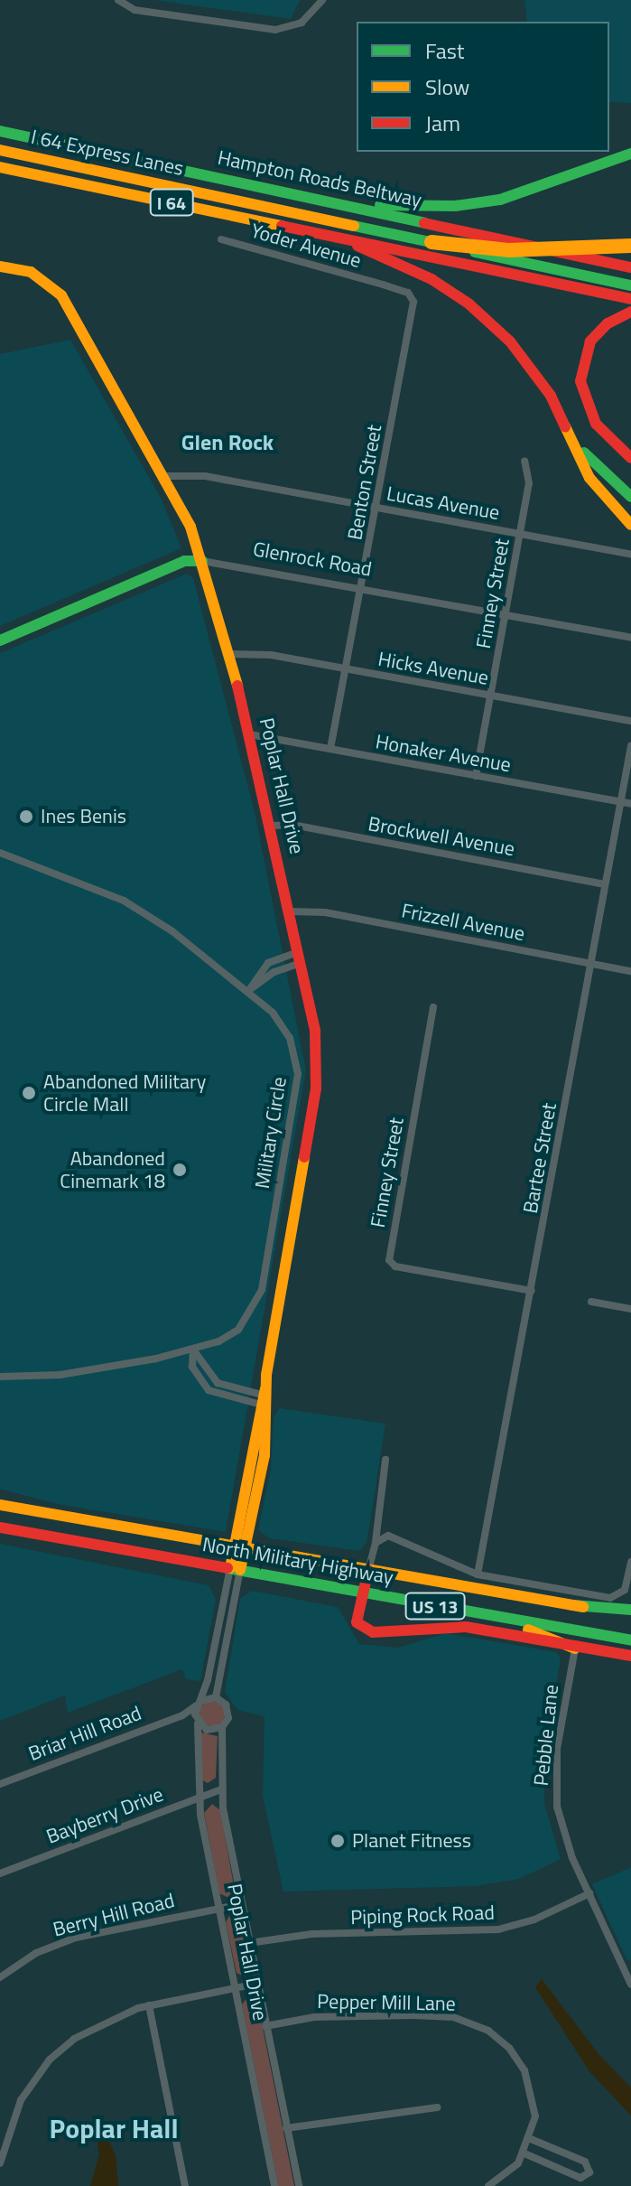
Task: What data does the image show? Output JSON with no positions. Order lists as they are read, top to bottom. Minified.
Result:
{"streets":{"main road":["I 64 Express Lanes","Hampton Roads Beltway","I 64","Glenrock Road","Poplar Hall Drive","North Military Highway","US 13"],"street":["Yoder Avenue","Benton Street","Lucas Avenue","Finney Street","Hicks Avenue","Honaker Avenue","Brockwell Avenue","Frizzell Avenue","Military Circle","Bartee Street","Briar Hill Road","Pebble Lane","Bayberry Drive","Berry Hill Road","Piping Rock Road","Pepper Mill Lane"]},"crossings":[["Yoder Avenue","Benton Street"],["Benton Street","Lucas Avenue"],["Benton Street","Glenrock Road"],["Benton Street","Hicks Avenue"],["Benton Street","Honaker Avenue"],["Lucas Avenue","Finney Street"],["Lucas Avenue","Poplar Hall Drive"],["Glenrock Road","Finney Street"],["Glenrock Road","Poplar Hall Drive"],["Finney Street","Hicks Avenue"],["Finney Street","Honaker Avenue"],["Finney Street","Bartee Street"],["Hicks Avenue","Poplar Hall Drive"],["Honaker Avenue","Poplar Hall Drive"],["Honaker Avenue","Bartee Street"],["Poplar Hall Drive","Brockwell Avenue"],["Poplar Hall Drive","Frizzell Avenue"],["Poplar Hall Drive","North Military Highway"],["Poplar Hall Drive","Briar Hill Road"],["Poplar Hall Drive","Bayberry Drive"],["Poplar Hall Drive","Berry Hill Road"],["Poplar Hall Drive","Piping Rock Road"],["Poplar Hall Drive","Pepper Mill Lane"],["Brockwell Avenue","Bartee Street"],["Frizzell Avenue","Bartee Street"],["Pebble Lane","Piping Rock Road"]],"districts":["Glen Rock","Poplar Hall"],"places":["Ines Benis","Abandoned Military Circle Mall","Abandoned Cinemark 18","Planet Fitness"],"legend":["Fast","Slow","Jam"]}
